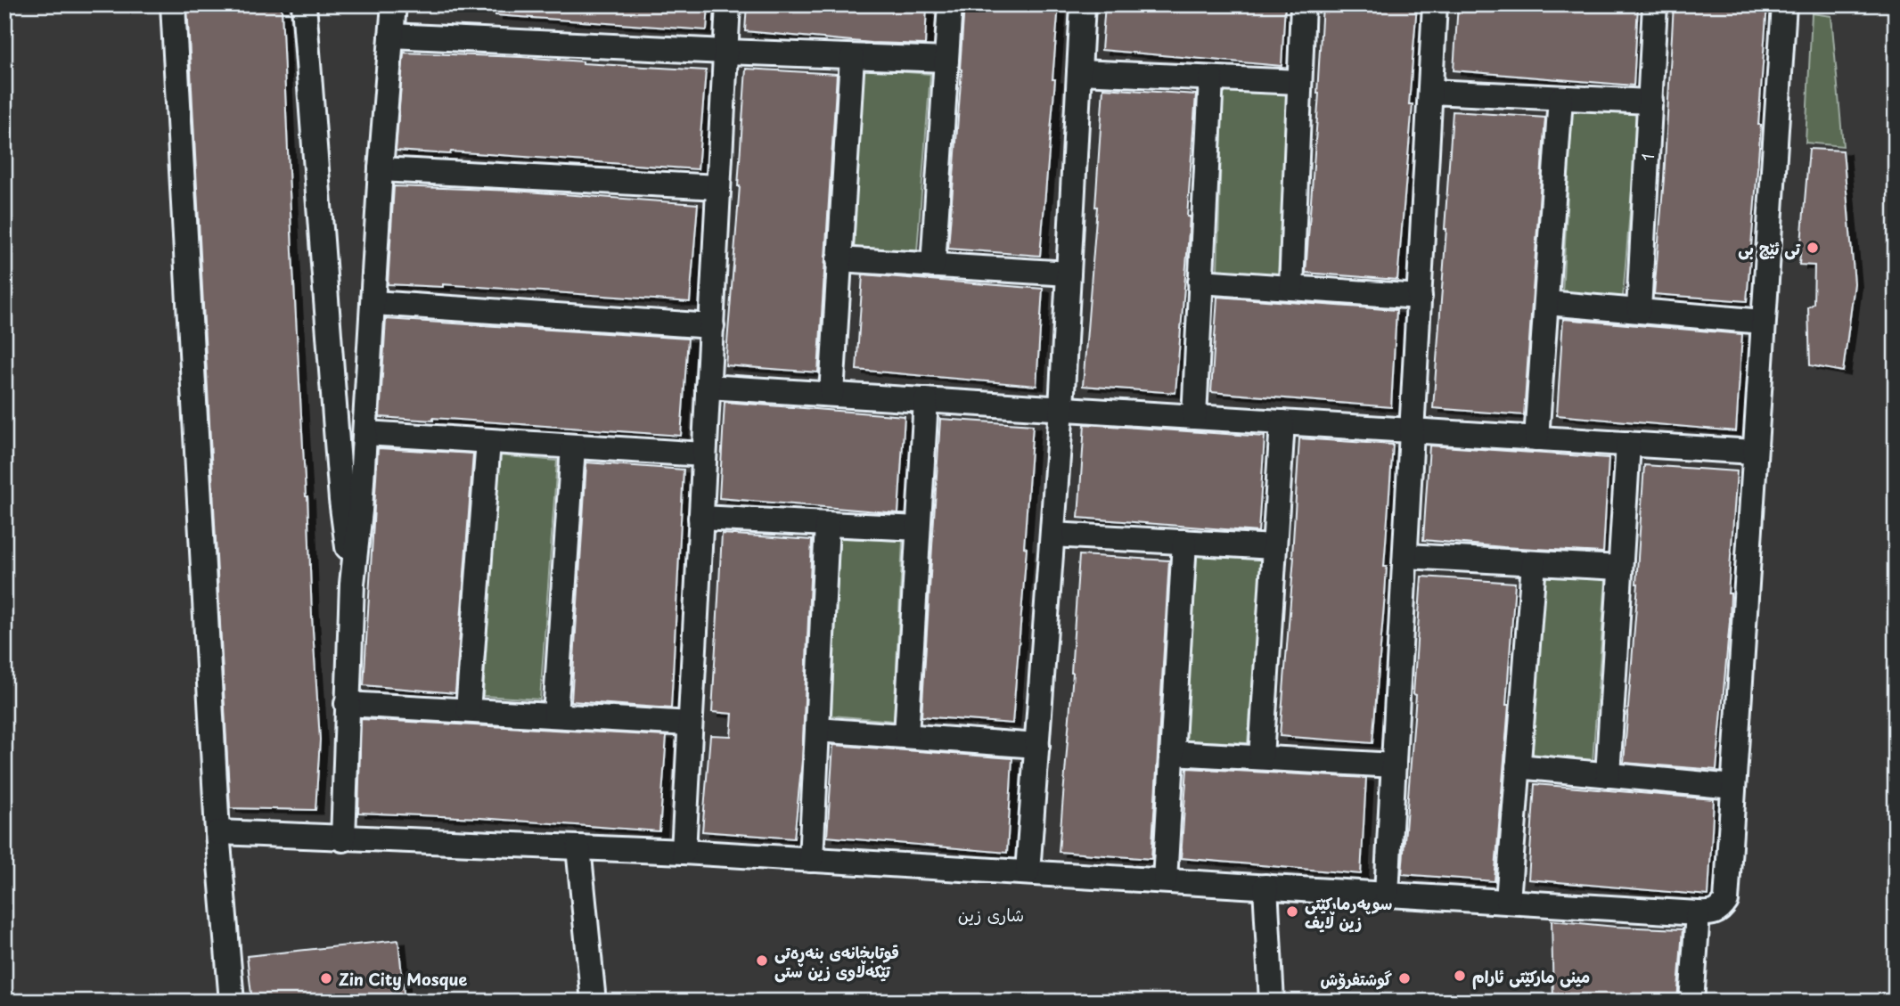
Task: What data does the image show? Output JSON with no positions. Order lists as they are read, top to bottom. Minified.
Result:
{"streets":{"street":["1"]},"districts":["شاری زین"],"places":["تی ئێچ بی","سوپەرماركێتی زین ڵایف","قوتابخانەی بنەڕەتی تێکەڵاوی زین ستی","مينی ماركێتی ئارام","Zin City Mosque","گوشتفرۆش"]}
